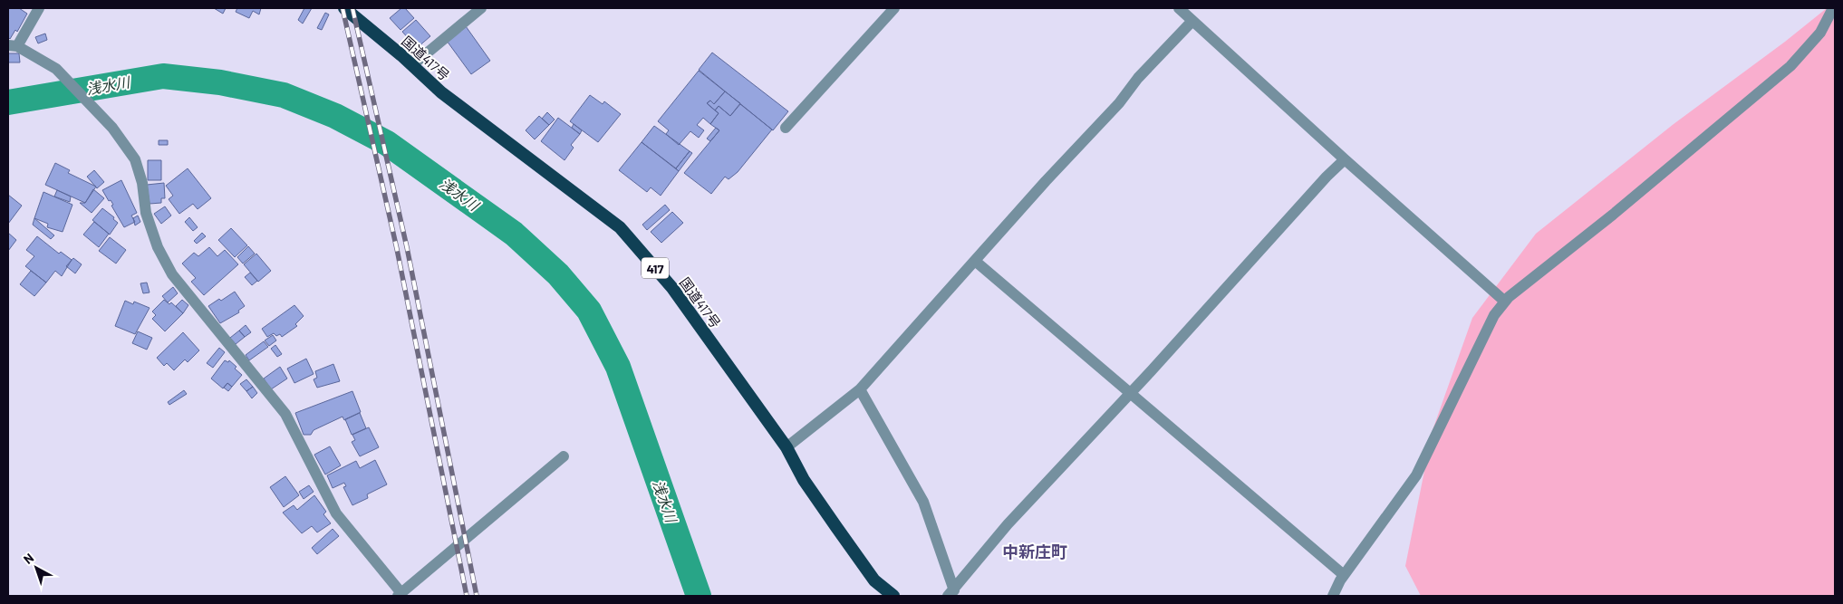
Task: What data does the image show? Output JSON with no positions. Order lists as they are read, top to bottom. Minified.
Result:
{"streets":{"highway":["国道417号","417"]},"districts":["中新庄町"],"water":["浅水川"],"north":"top left"}
